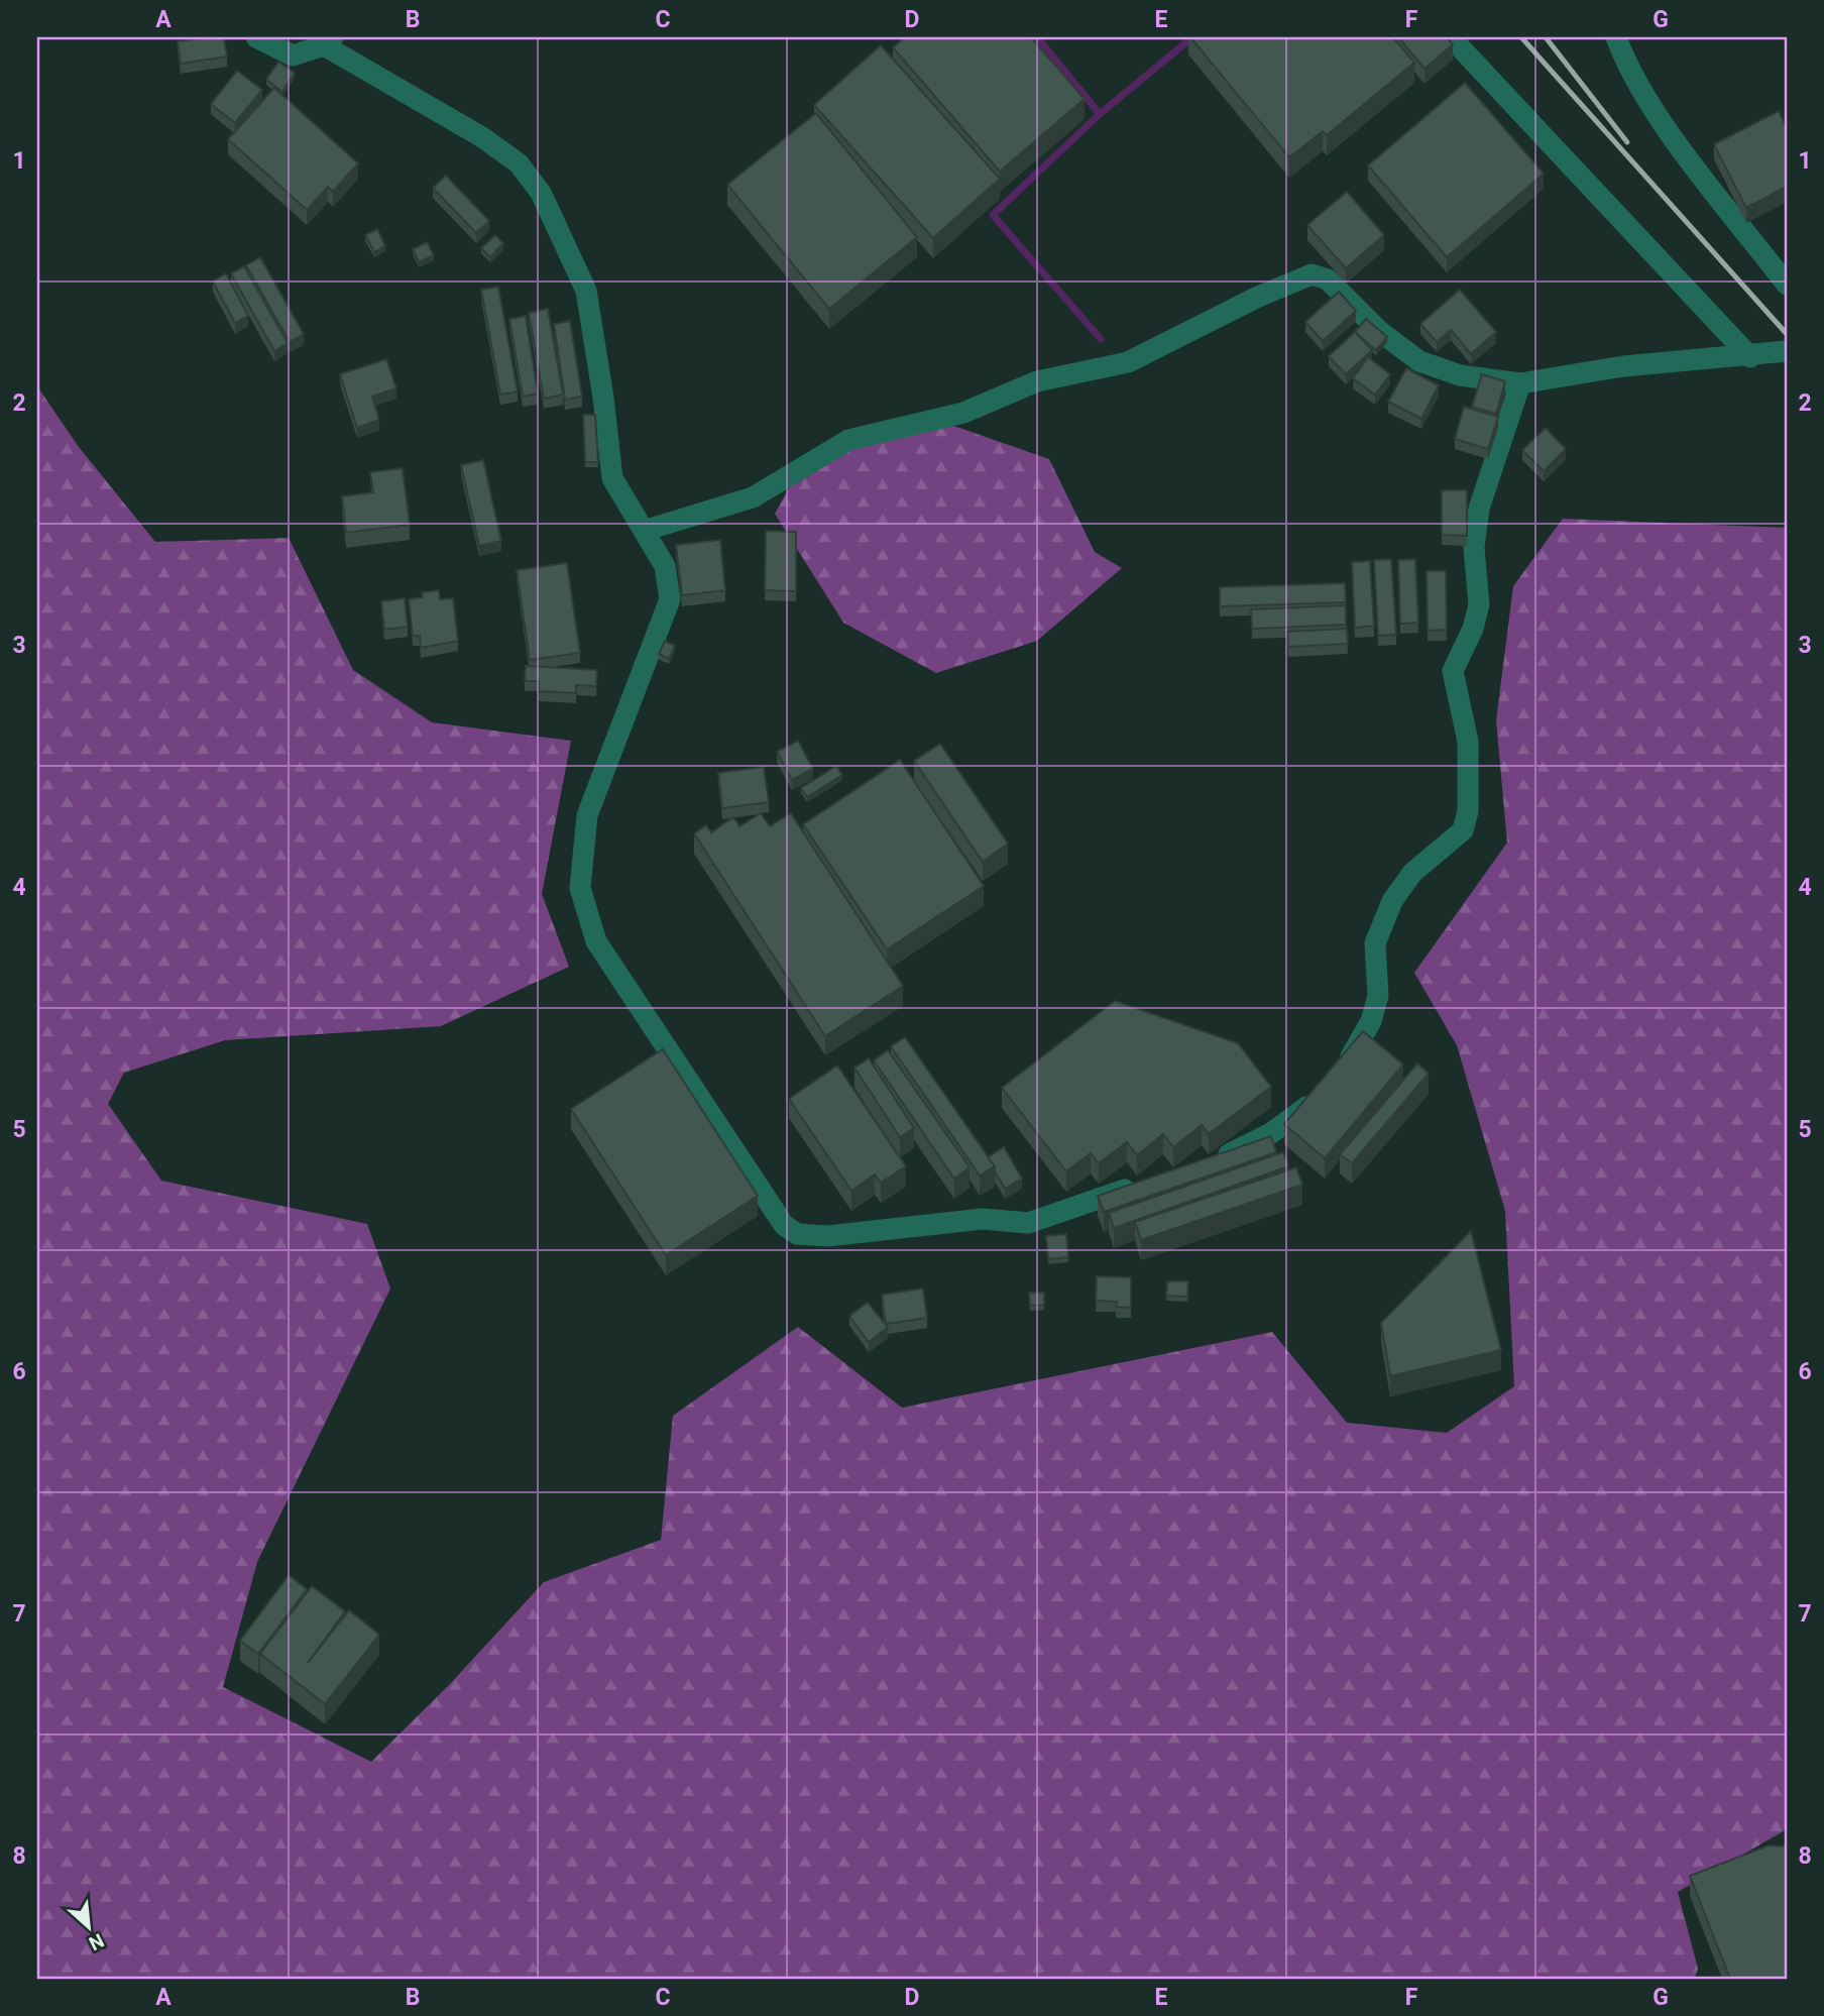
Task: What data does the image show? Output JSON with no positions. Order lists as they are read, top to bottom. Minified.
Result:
{"north":"bottom right","grid":{"columns":["A","B","C","D","E","F","G"],"rows":["1","2","3","4","5","6","7","8"]}}
